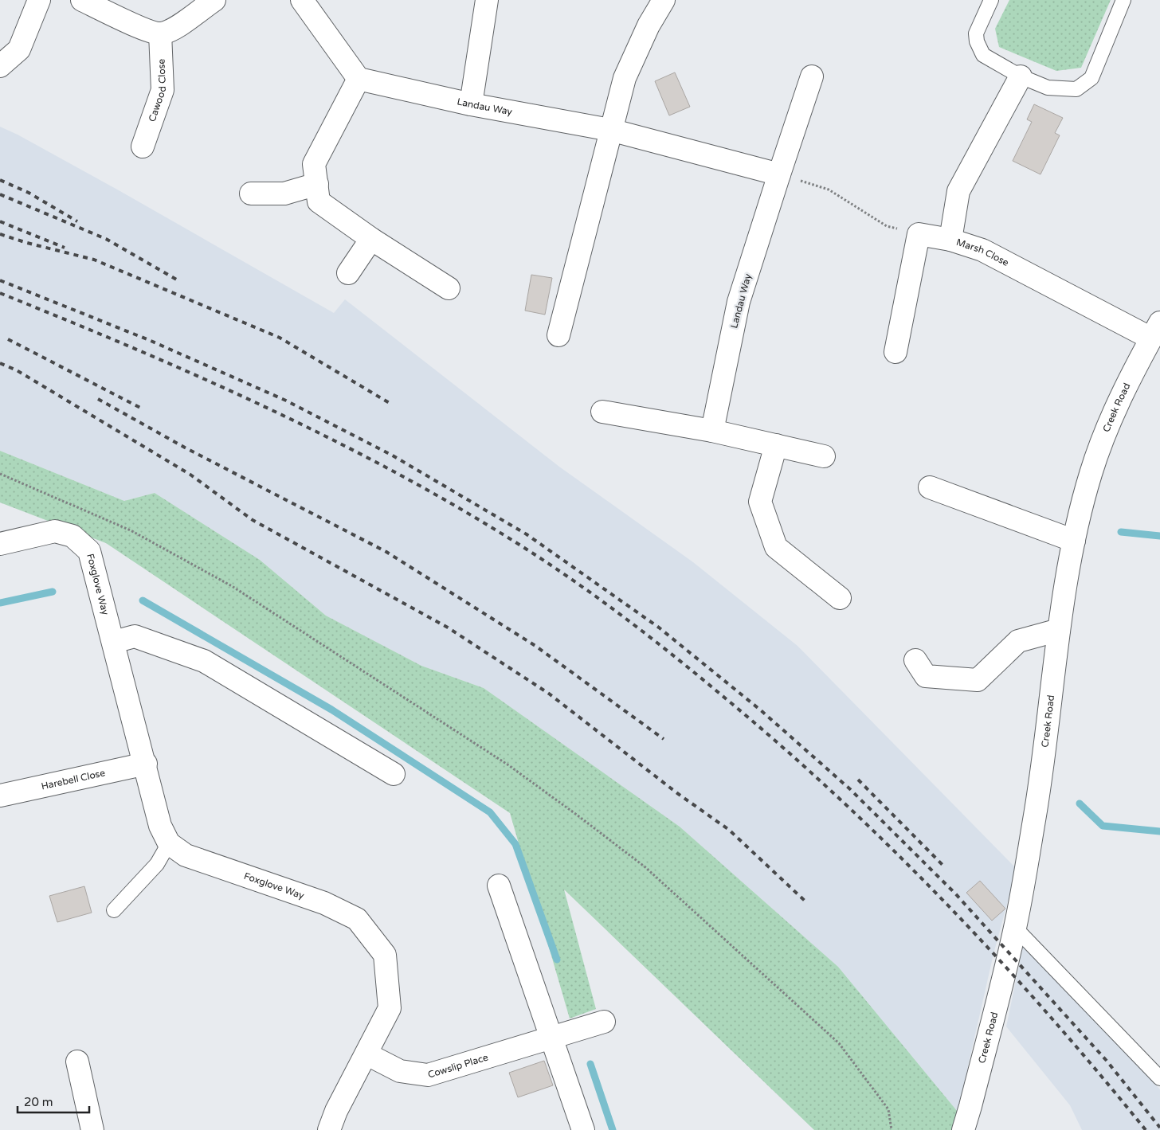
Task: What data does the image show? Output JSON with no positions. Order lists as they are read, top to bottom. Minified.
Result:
{"streets":{"street":["Cawood Close","Landau Way","Marsh Close","Creek Road","Foxglove Way","Harebell Close","Cowslip Place"]},"crossings":[["Marsh Close","Creek Road"],["Foxglove Way","Harebell Close"],["Foxglove Way","Cowslip Place"]],"scale_bar":"20 m"}
